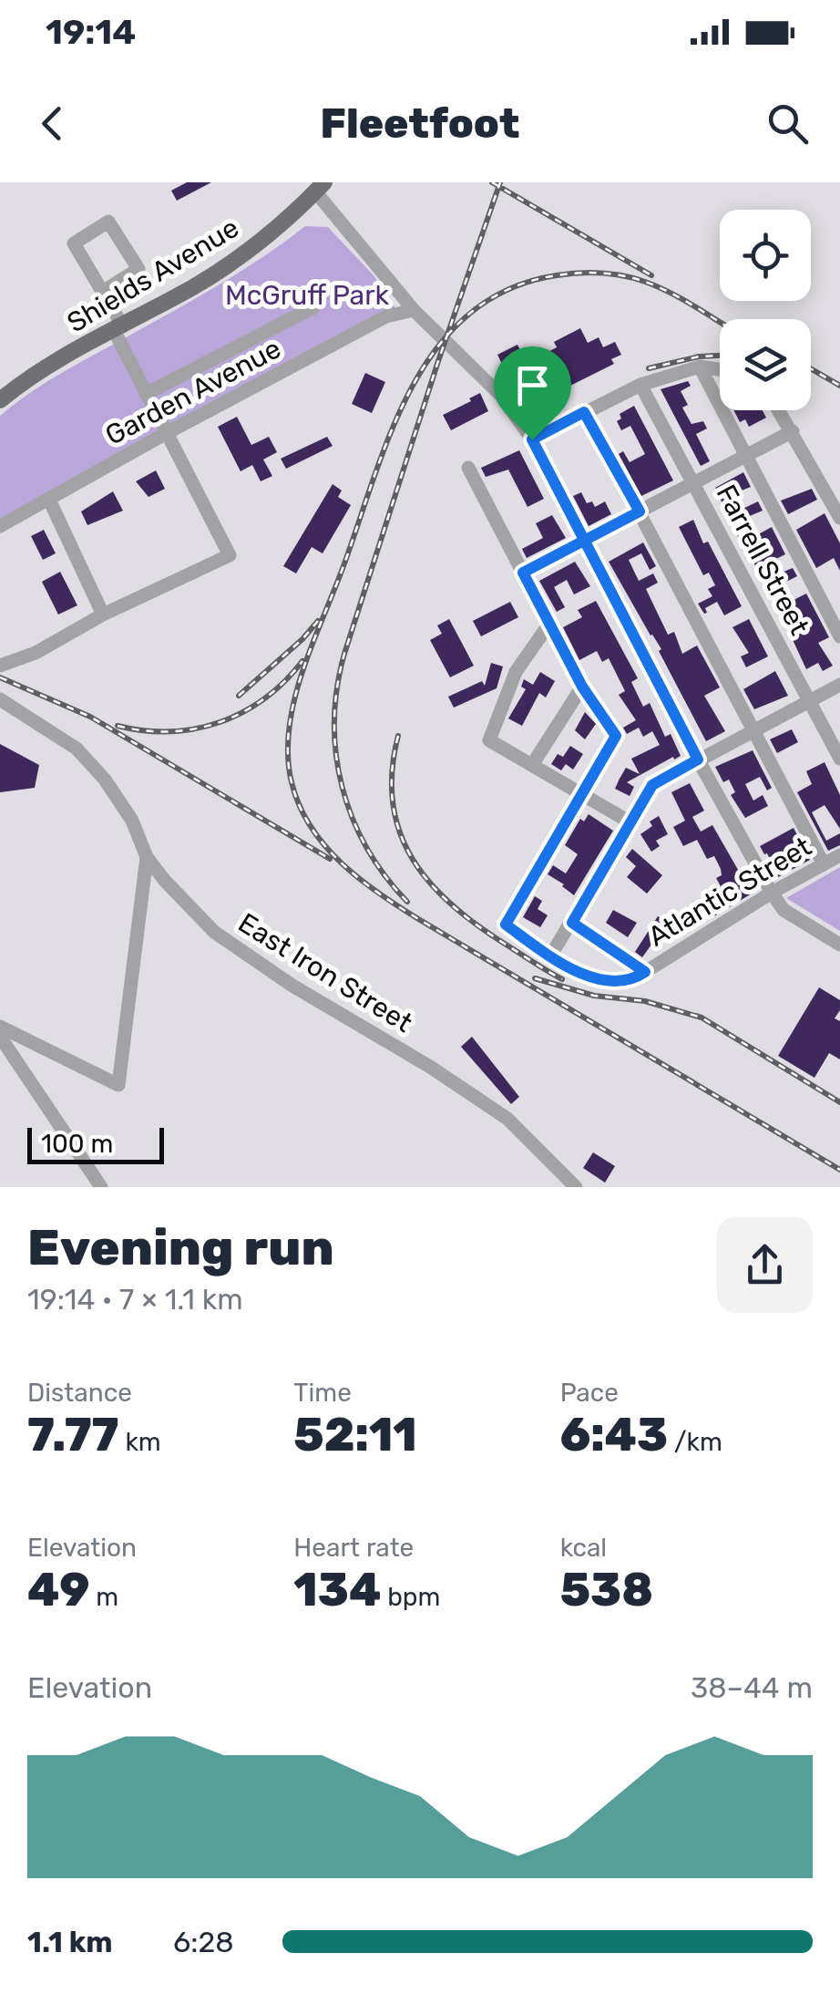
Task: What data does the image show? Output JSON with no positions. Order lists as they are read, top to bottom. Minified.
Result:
{"streets":{"main road":["Shields Avenue"],"street":["Garden Avenue","Farrell Street","Atlantic Street","East Iron Street"]},"parks":["McGruff Park"],"scale_bar":"100 m","page":{"status":"19:14","header":"Fleetfoot","scale":"100 m","heading":["Evening run","19:14 · 7 × 1.1 km"],"stats":[["Distance","7.77 km"],["Time","52:11"],["Pace","6:43 /km"],["Elevation","49 m"],["Heart rate","134 bpm"],["kcal","538"]],"chart":["Elevation","38–44 m"],"list":[{"name":"1.1 km","note":"6:28"}]}}
